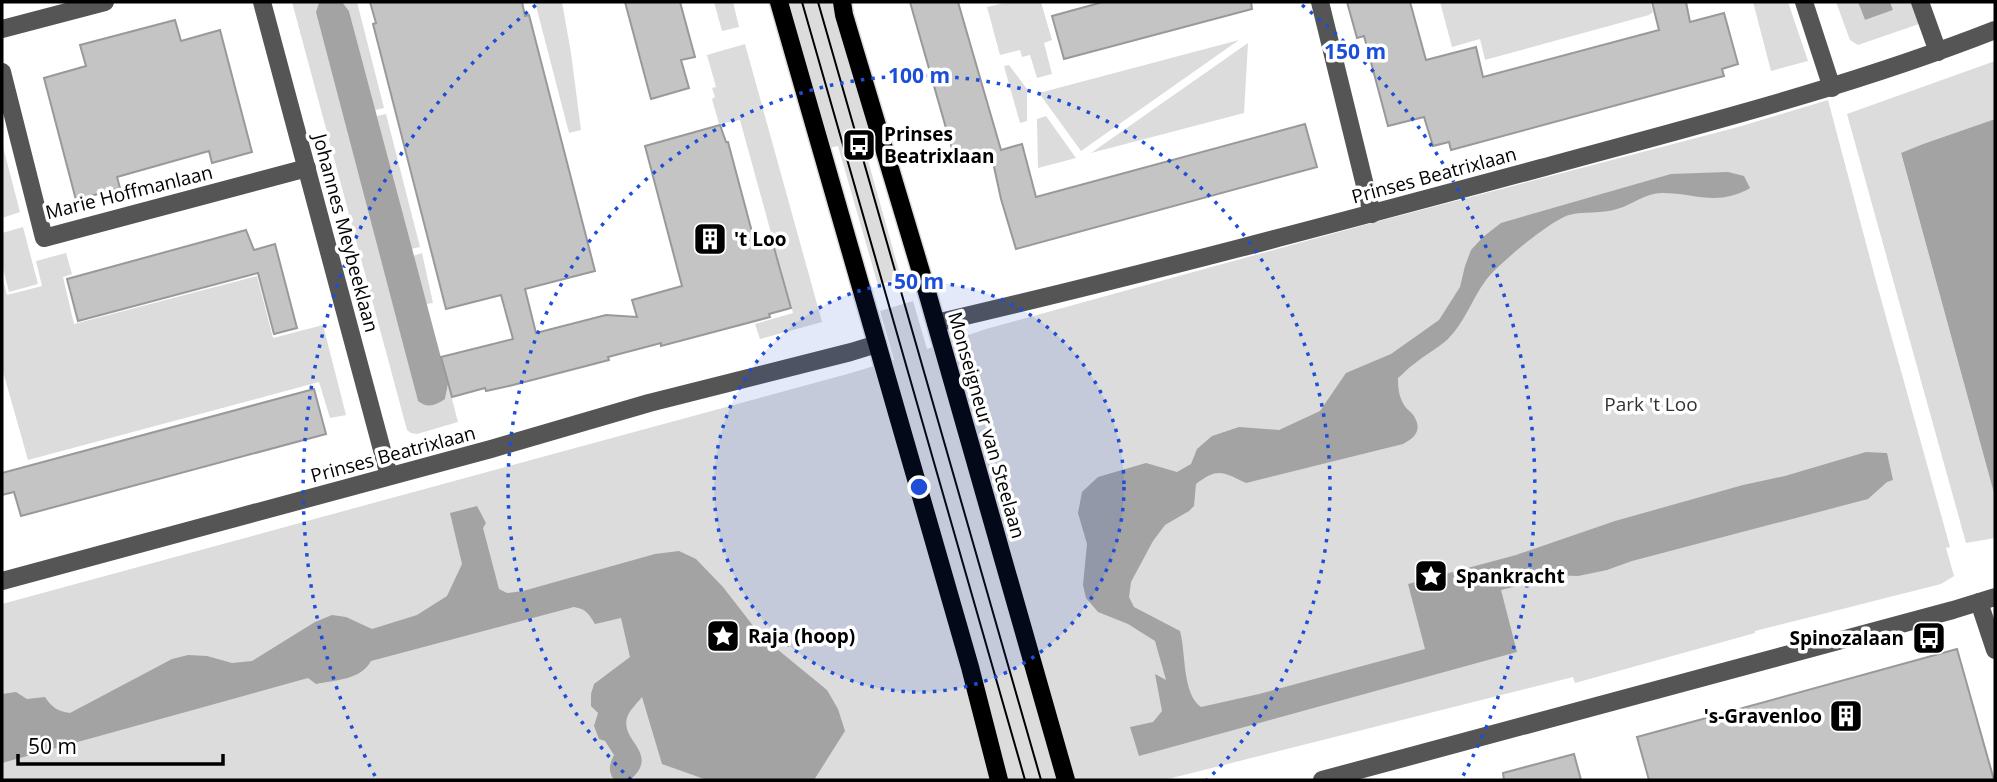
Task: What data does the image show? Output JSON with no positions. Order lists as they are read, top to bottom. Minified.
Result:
{"streets":{"main road":["Monseigneur van Steelaan"],"street":["Prinses Beatrixlaan","Marie Hoffmanlaan","Johannes Meybeeklaan"]},"crossings":[["Prinses Beatrixlaan","Johannes Meybeeklaan"],["Prinses Beatrixlaan","Monseigneur van Steelaan"],["Marie Hoffmanlaan","Johannes Meybeeklaan"]],"parks":["Park 't Loo"],"places":{"bus stop":["Prinses Beatrixlaan","Spinozalaan"],"building":["'t Loo","'s-Gravenloo"],"place":["Spankracht","Raja (hoop)"]},"scale_bar":"50 m","rings":["150 m","100 m","50 m"]}
